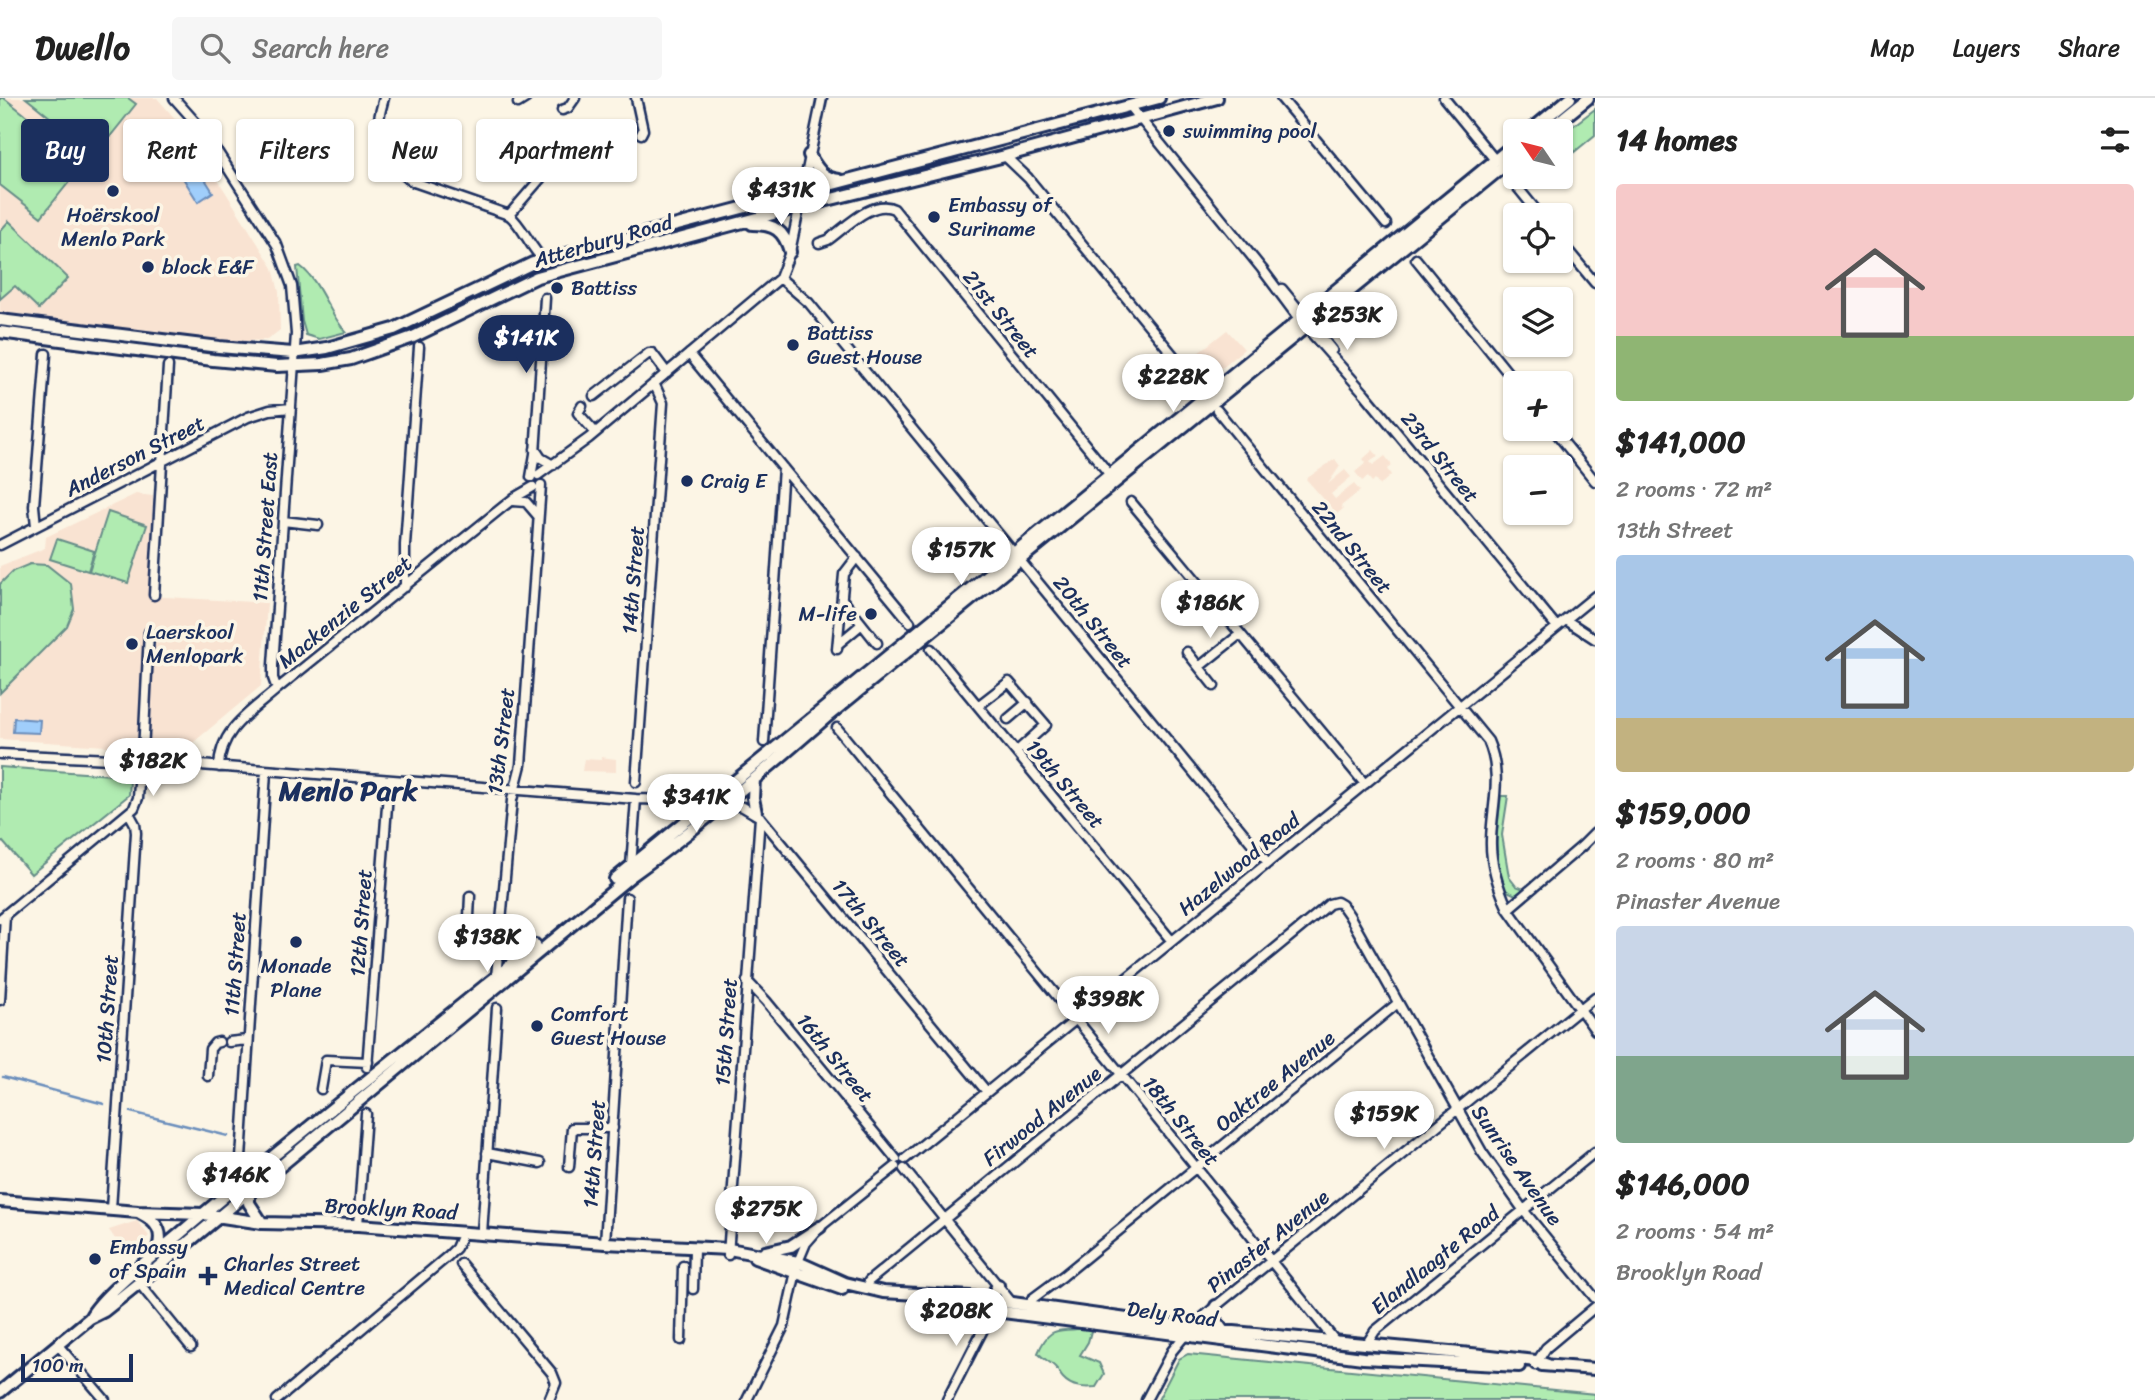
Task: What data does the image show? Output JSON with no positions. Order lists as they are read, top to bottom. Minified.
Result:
{"streets":{"main road":["Atterbury Road","Brooklyn Road","Dely Road"],"street":["21st Street","Anderson Street","23rd Street","11th Street East","22nd Street","14th Street","Mackenzie Street","20th Street","13th Street","19th Street","Hazelwood Road","12th Street","17th Street","11th Street","10th Street","15th Street","16th Street","Oaktree Avenue","Firwood Avenue","18th Street","Sunrise Avenue","Pinaster Avenue","Elandlaagte Road"]},"crossings":[["Atterbury Road","23rd Street"],["Atterbury Road","11th Street East"],["Atterbury Road","Mackenzie Street"],["Anderson Street","11th Street East"],["23rd Street","Hazelwood Road"],["11th Street East","Mackenzie Street"],["22nd Street","Hazelwood Road"],["22nd Street","Pinaster Avenue"],["14th Street","Mackenzie Street"],["14th Street","Brooklyn Road"],["Mackenzie Street","20th Street"],["Mackenzie Street","13th Street"],["20th Street","Hazelwood Road"],["19th Street","Hazelwood Road"],["Hazelwood Road","17th Street"],["Hazelwood Road","16th Street"],["Hazelwood Road","18th Street"],["Hazelwood Road","Brooklyn Road"],["Hazelwood Road","Dely Road"],["17th Street","15th Street"],["10th Street","Brooklyn Road"],["15th Street","16th Street"],["15th Street","Brooklyn Road"],["16th Street","Firwood Avenue"],["16th Street","Dely Road"],["Oaktree Avenue","18th Street"],["Oaktree Avenue","Sunrise Avenue"],["Oaktree Avenue","Dely Road"],["Firwood Avenue","18th Street"],["Firwood Avenue","Sunrise Avenue"],["18th Street","Pinaster Avenue"],["18th Street","Dely Road"],["Sunrise Avenue","Pinaster Avenue"],["Sunrise Avenue","Elandlaagte Road"],["Brooklyn Road","Dely Road"],["Pinaster Avenue","Dely Road"],["Elandlaagte Road","Dely Road"]],"districts":["Menlo Park"],"places":{"other":["swimming pool","Hoërskool Menlo Park","Embassy of Suriname","block E&F","Battiss","Battiss Guest House","Craig E","M-life","Laerskool Menlopark","Monade Plane","Comfort Guest House","Embassy of Spain"],"health":["Charles Street Medical Centre"]},"scale_bar":"100 m","north":"top left","page":{"header":"Dwello","search":"Search here","nav":["Map","Layers","Share"],"heading":"14 homes","map_buttons":["+","−"],"chip":["Buy","Rent","Filters","New","Apartment"],"price":["$431K","$253K","$141K","$228K","$157K","$186K","$182K","$341K","$138K","$398K","$159K","$146K","$275K","$208K"],"list":[{"name":"$141,000","note":"2 rooms · 72 m² · 13th Street"},{"name":"$159,000","note":"2 rooms · 80 m² · Pinaster Avenue"},{"name":"$146,000","note":"2 rooms · 54 m² · Brooklyn Road"}],"scale":"100 m"}}
